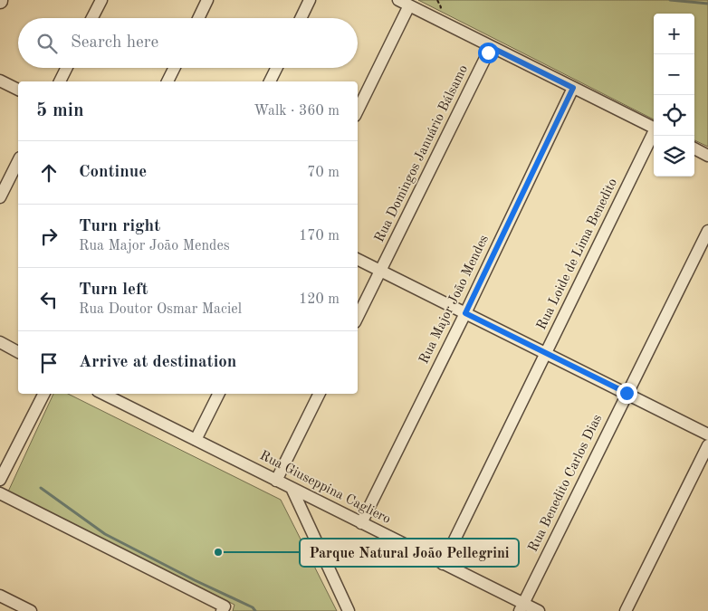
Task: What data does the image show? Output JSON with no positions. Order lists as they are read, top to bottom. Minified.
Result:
{"streets":{"street":["Rua Domingos Januário Bálsamo","Rua Loide de Lima Benedito","Rua Major João Mendes","Rua Benedito Carlos Dias","Rua Giuseppina Cagliero"]},"crossings":[["Rua Loide de Lima Benedito","Rua Giuseppina Cagliero"],["Rua Major João Mendes","Rua Giuseppina Cagliero"],["Rua Benedito Carlos Dias","Rua Giuseppina Cagliero"]],"places":["Parque Natural João Pellegrini"],"page":{"map_buttons":["+","−"],"search":"Search here","heading":["5 min","Walk · 360 m"],"list":[["Continue","70 m"],["Turn right","Rua Major João Mendes","170 m"],["Turn left","Rua Doutor Osmar Maciel","120 m"],"Arrive at destination"]}}
